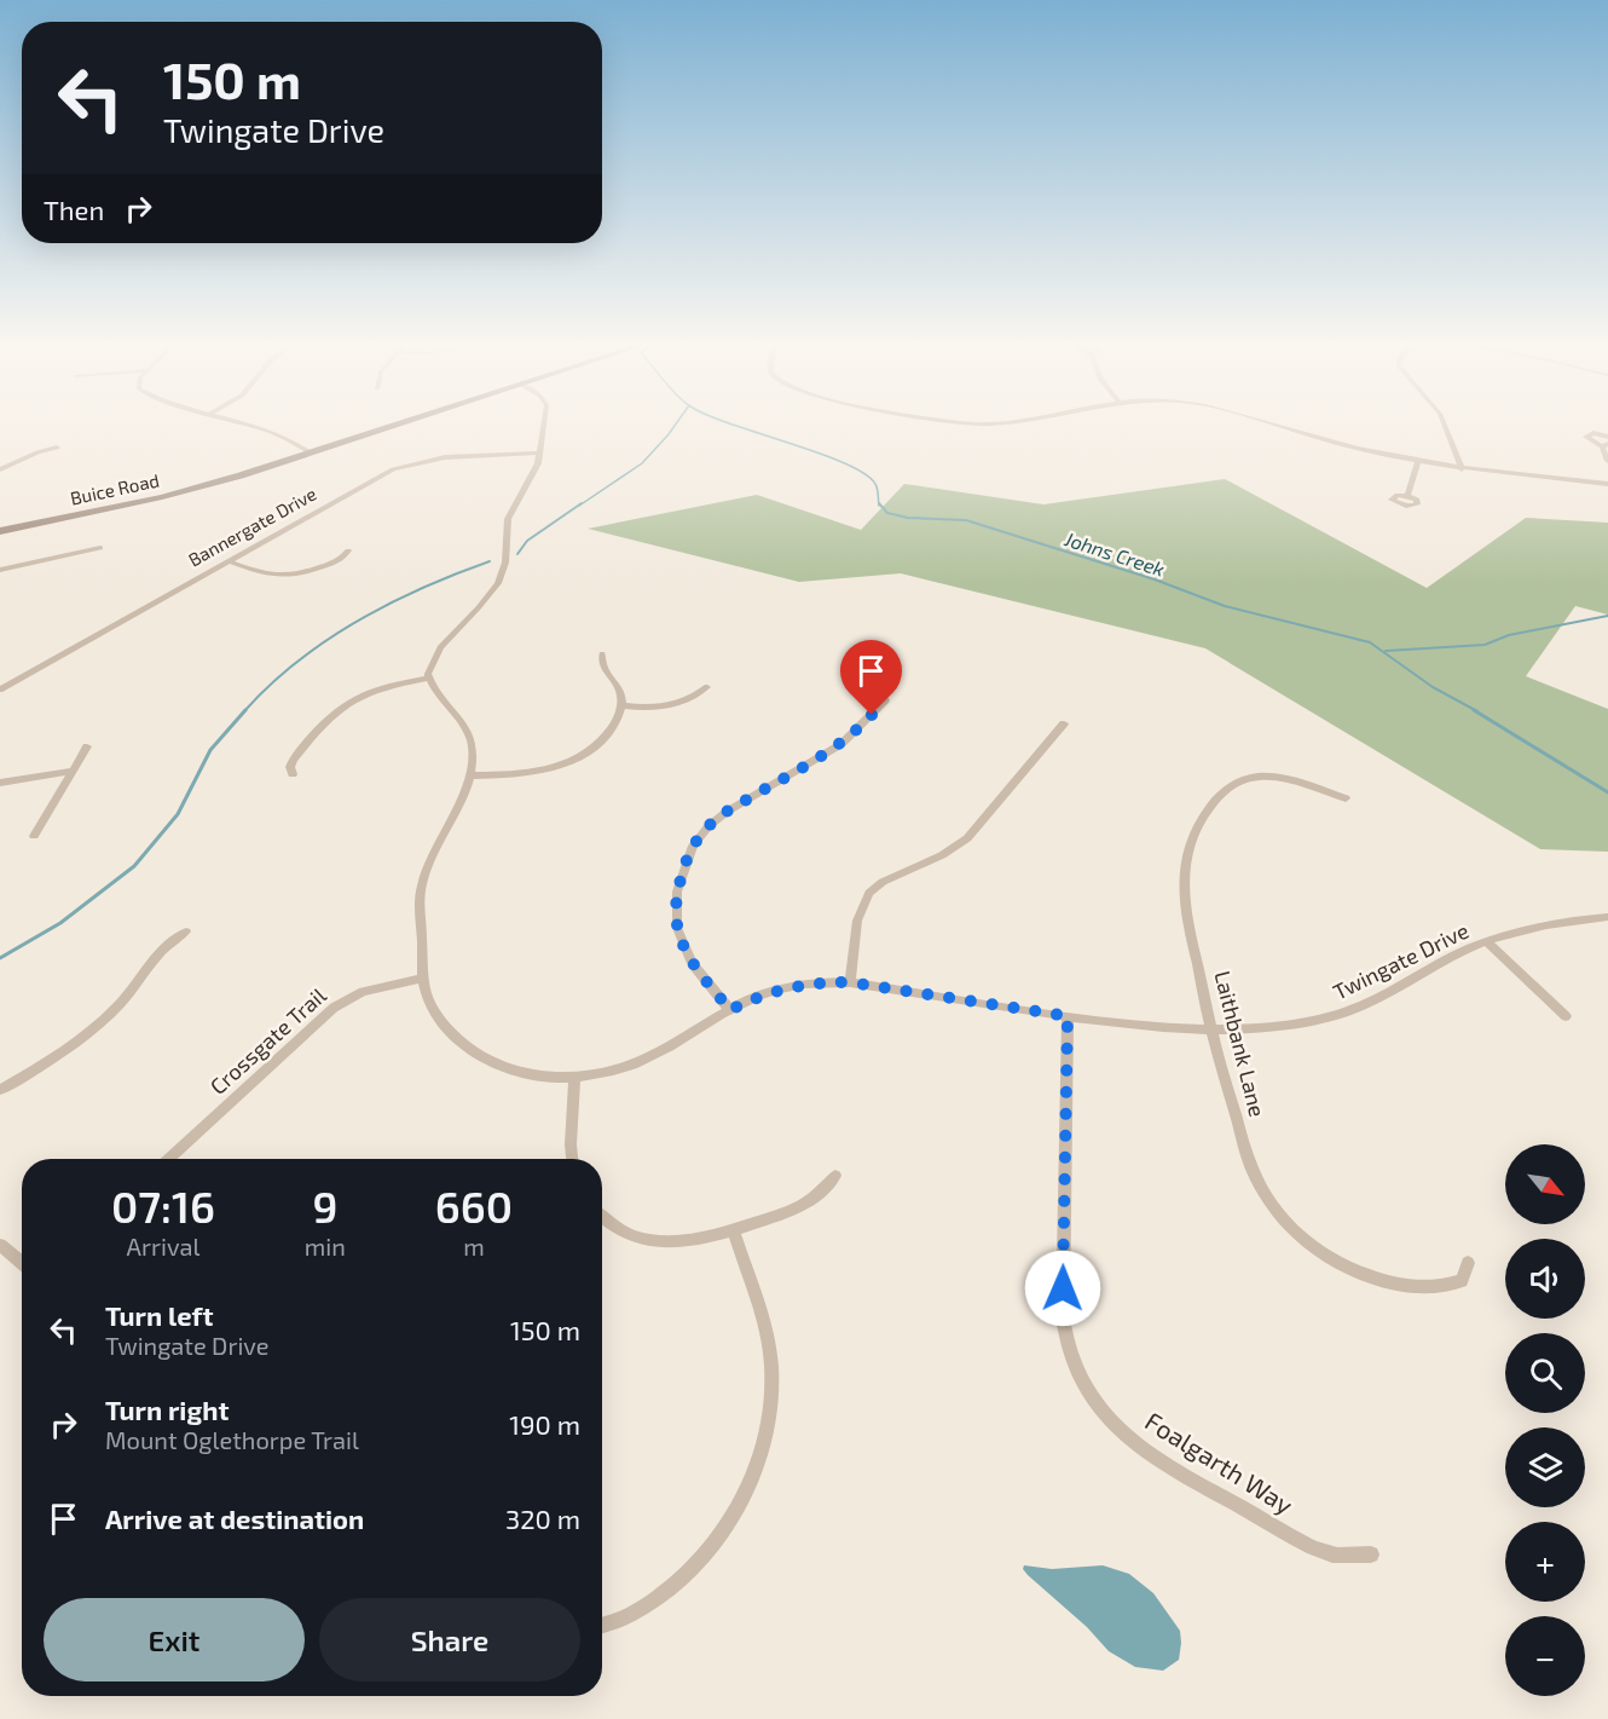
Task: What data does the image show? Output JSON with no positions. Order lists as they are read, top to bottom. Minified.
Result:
{"streets":{"street":["Buice Road","Bannergate Drive","Twingate Drive","Crossgate Trail","Laithbank Lane","Foalgarth Way"]},"crossings":[["Twingate Drive","Crossgate Trail"],["Twingate Drive","Laithbank Lane"],["Twingate Drive","Foalgarth Way"]],"water":["Johns Creek"],"north":"bottom right","page":{"turn":["150 m","Twingate Drive"],"then":"Then","map_buttons":["+","−"],"eta":["07:16","Arrival","9","min","660","m"],"list":[{"name":"Turn left","note":"Twingate Drive","value":"150 m"},{"name":"Turn right","note":"Mount Oglethorpe Trail","value":"190 m"},{"name":"Arrive at destination","value":"320 m"}],"buttons":["Exit","Share"]}}
